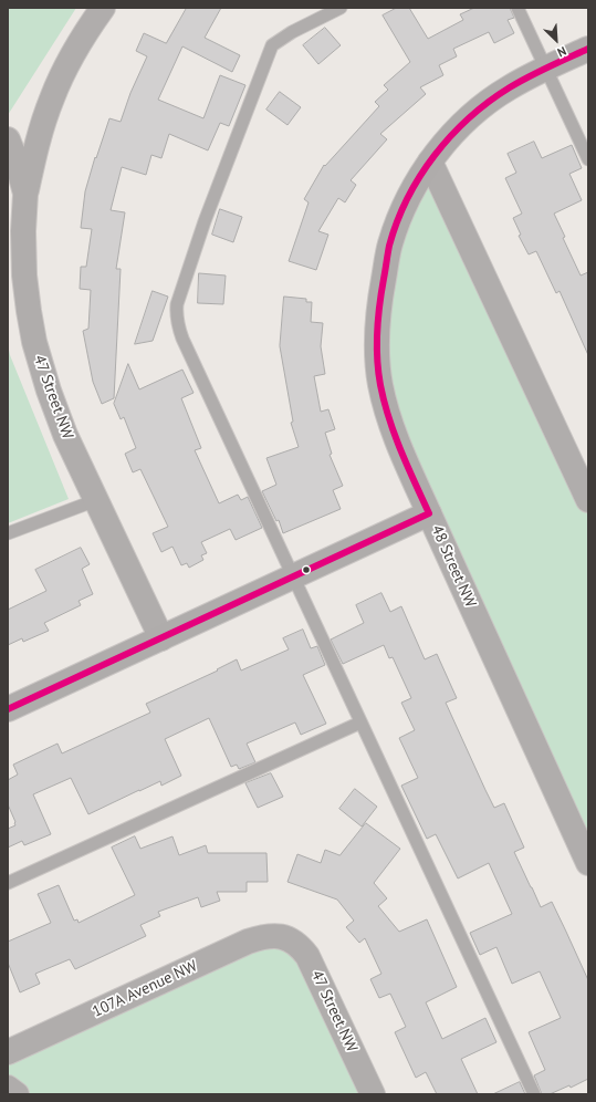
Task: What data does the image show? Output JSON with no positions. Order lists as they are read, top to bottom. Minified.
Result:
{"streets":{"street":["47 Street NW","48 Street NW","107A Avenue NW"]},"crossings":[["47 Street NW","107A Avenue NW"]],"north":"bottom right"}
